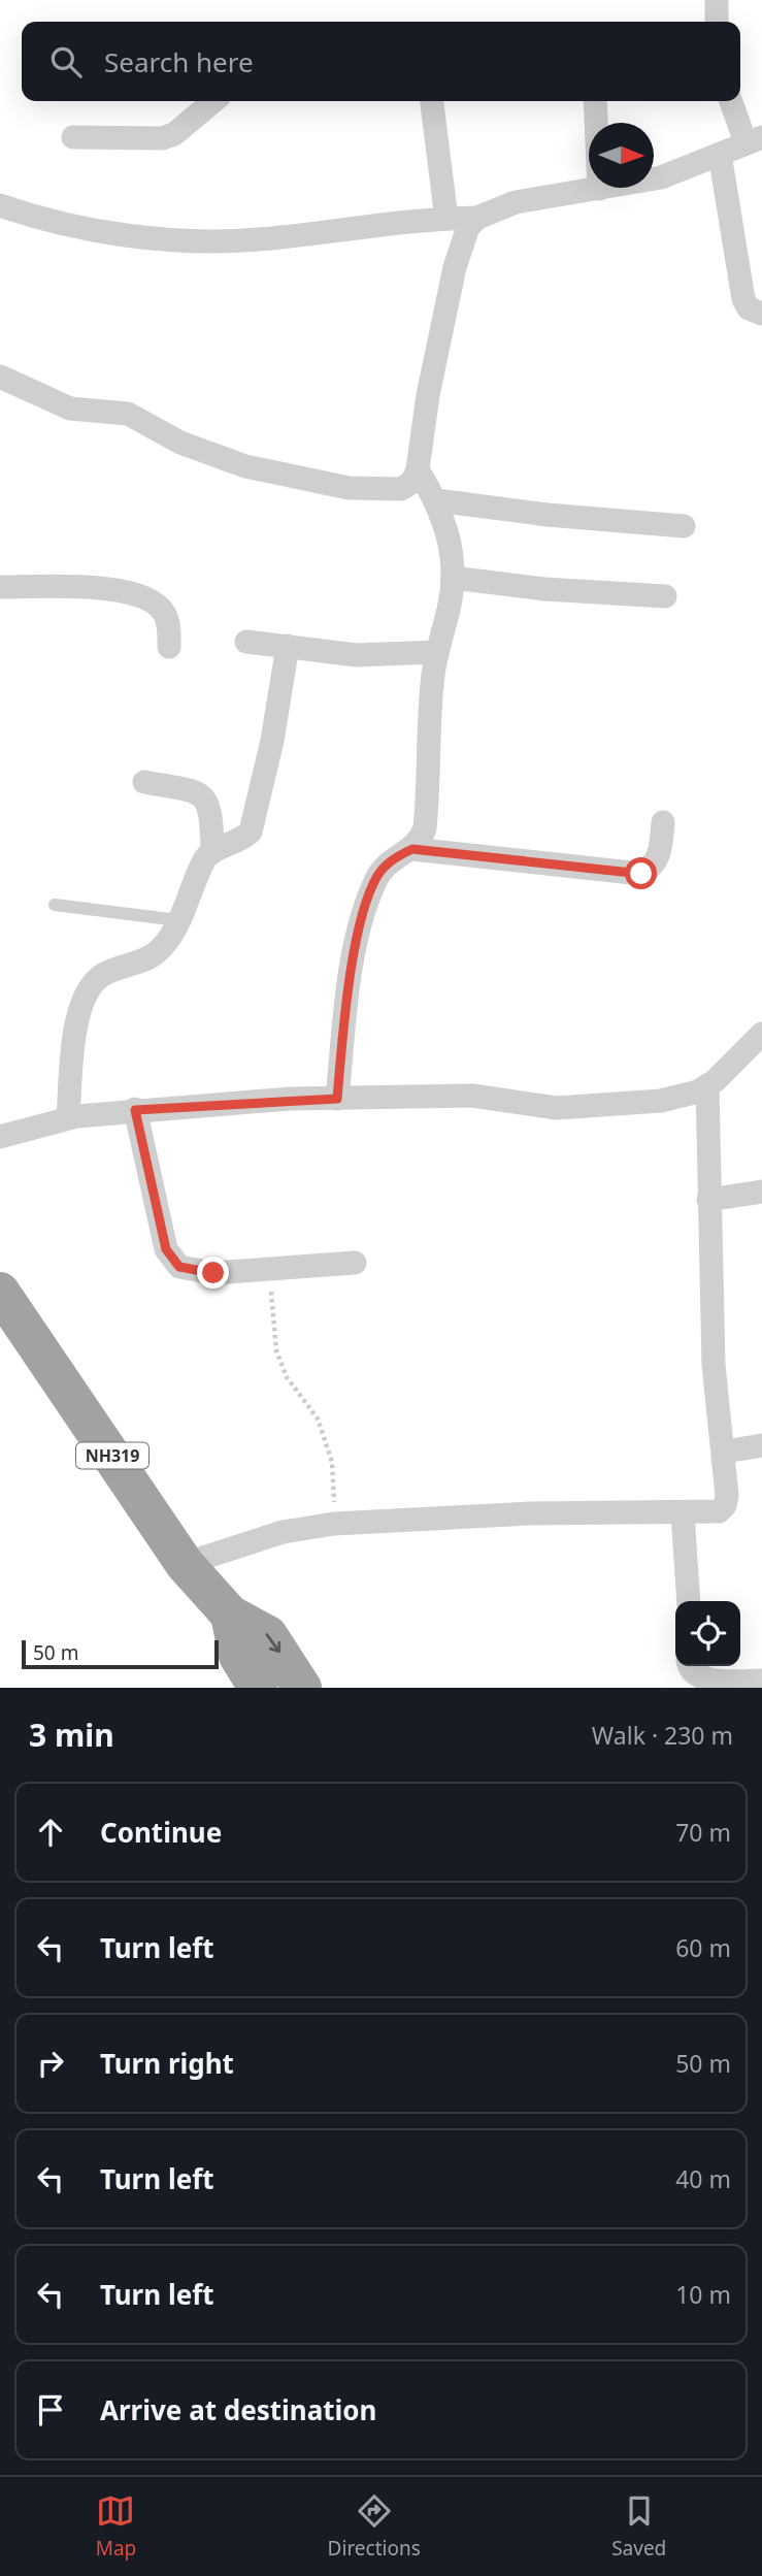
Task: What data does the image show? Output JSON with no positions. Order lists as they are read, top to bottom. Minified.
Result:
{"streets":{"highway":["NH319"]},"scale_bar":"50 m","north":"right","page":{"search":"Search here","scale":"50 m","heading":["3 min","Walk · 230 m"],"list":[["Continue","70 m"],["Turn left","60 m"],["Turn right","50 m"],["Turn left","40 m"],["Turn left","10 m"],"Arrive at destination"],"nav":["Map","Directions","Saved"]}}
